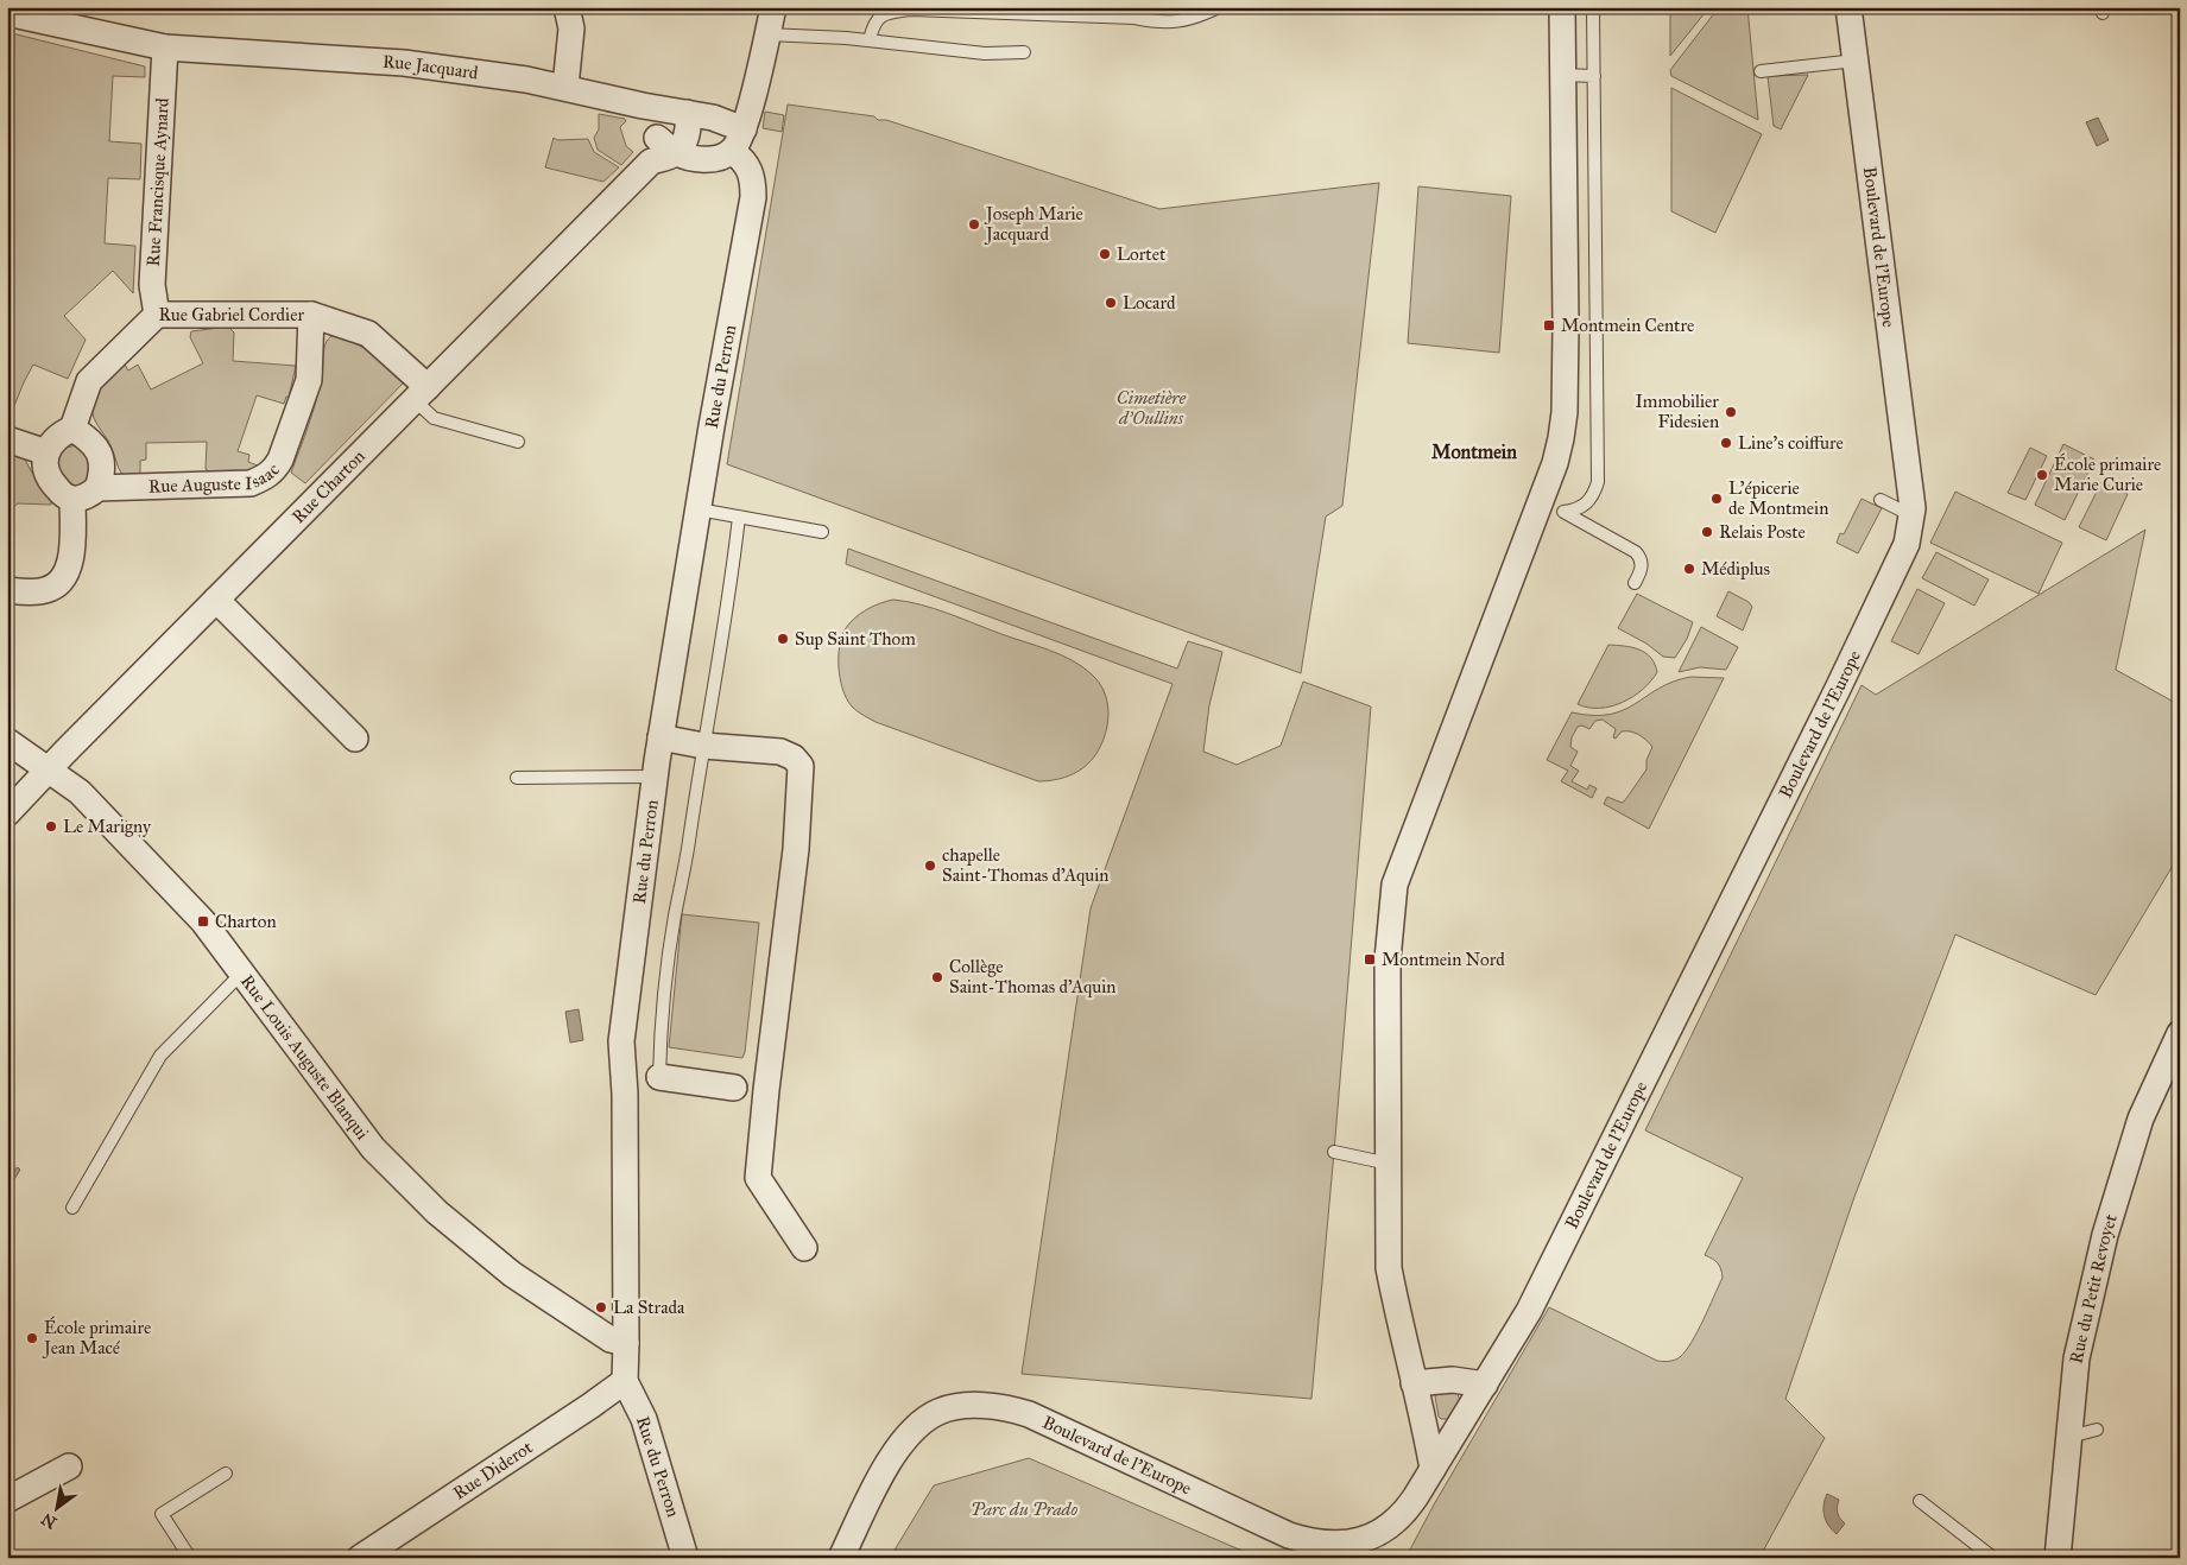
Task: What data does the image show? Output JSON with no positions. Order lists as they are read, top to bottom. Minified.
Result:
{"streets":{"street":["Rue Jacquard","Rue Francisque Aynard","Boulevard de l'Europe","Rue Gabriel Cordier","Rue du Perron","Rue Auguste Isaac","Rue Charton","Rue Louis Auguste Blanqui","Rue du Petit Revoyet","Rue Diderot"]},"crossings":[["Rue Jacquard","Rue Francisque Aynard"],["Rue Jacquard","Rue du Perron"],["Rue Francisque Aynard","Rue Gabriel Cordier"],["Rue Gabriel Cordier","Rue Auguste Isaac"],["Rue Gabriel Cordier","Rue Charton"],["Rue du Perron","Rue Louis Auguste Blanqui"],["Rue du Perron","Rue Diderot"],["Rue Charton","Rue Louis Auguste Blanqui"]],"districts":["Montmein"],"parks":["Cimetière d'Oullins","Parc du Prado"],"places":{"other":["Joseph Marie Jacquard","Lortet","Locard","Immobilier Fidesien","Line's coiffure","École primaire Marie Curie","L'épicerie de Montmein","Relais Poste","Médiplus","Sup Saint Thom","Le Marigny","chapelle Saint-Thomas d'Aquin","Collège Saint-Thomas d'Aquin","La Strada","École primaire Jean Macé"],"transit":["Montmein Centre","Charton","Montmein Nord"]},"north":"bottom left"}
